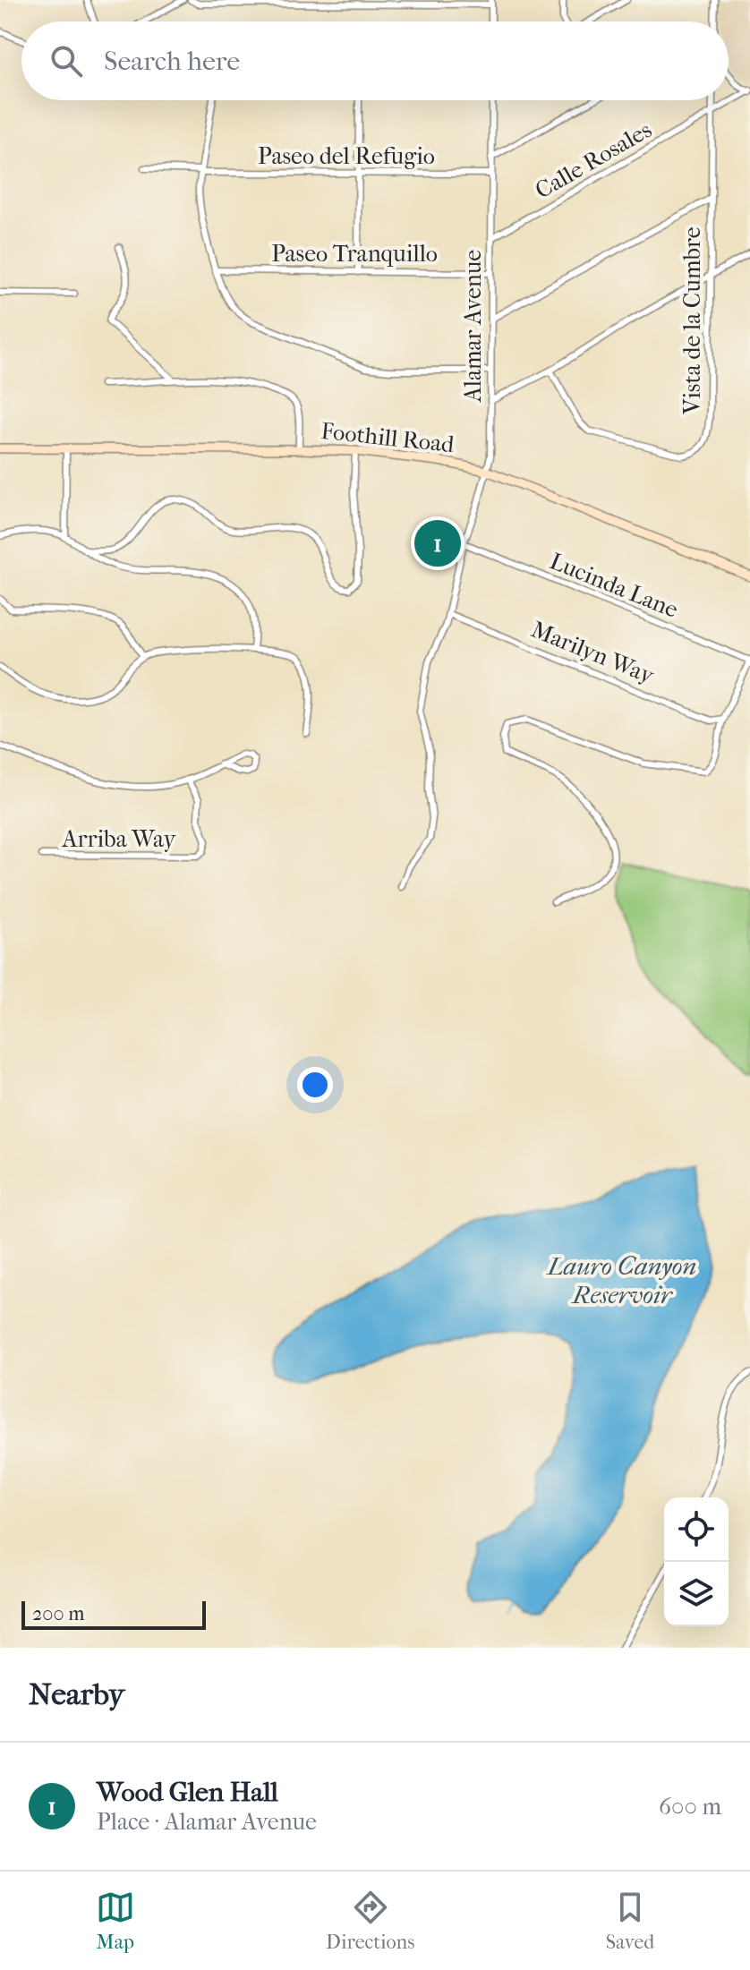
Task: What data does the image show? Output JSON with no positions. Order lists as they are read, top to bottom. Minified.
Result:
{"streets":{"main road":["Foothill Road"],"street":["Paseo del Refugio","Calle Rosales","Paseo Tranquillo","Vista de la Cumbre","Alamar Avenue","Lucinda Lane","Marilyn Way","Arriba Way"]},"crossings":[["Paseo del Refugio","Alamar Avenue"],["Calle Rosales","Vista de la Cumbre"],["Calle Rosales","Alamar Avenue"],["Paseo Tranquillo","Alamar Avenue"],["Alamar Avenue","Foothill Road"],["Alamar Avenue","Lucinda Lane"],["Alamar Avenue","Marilyn Way"]],"water":["Lauro Canyon Reservoir"],"scale_bar":"200 m","page":{"search":"Search here","pins":"1","scale":"200 m","heading":"Nearby","list":[{"mark":"1","name":"Wood Glen Hall","note":"Place · Alamar Avenue","value":"600 m"}],"nav":["Map","Directions","Saved"]}}
